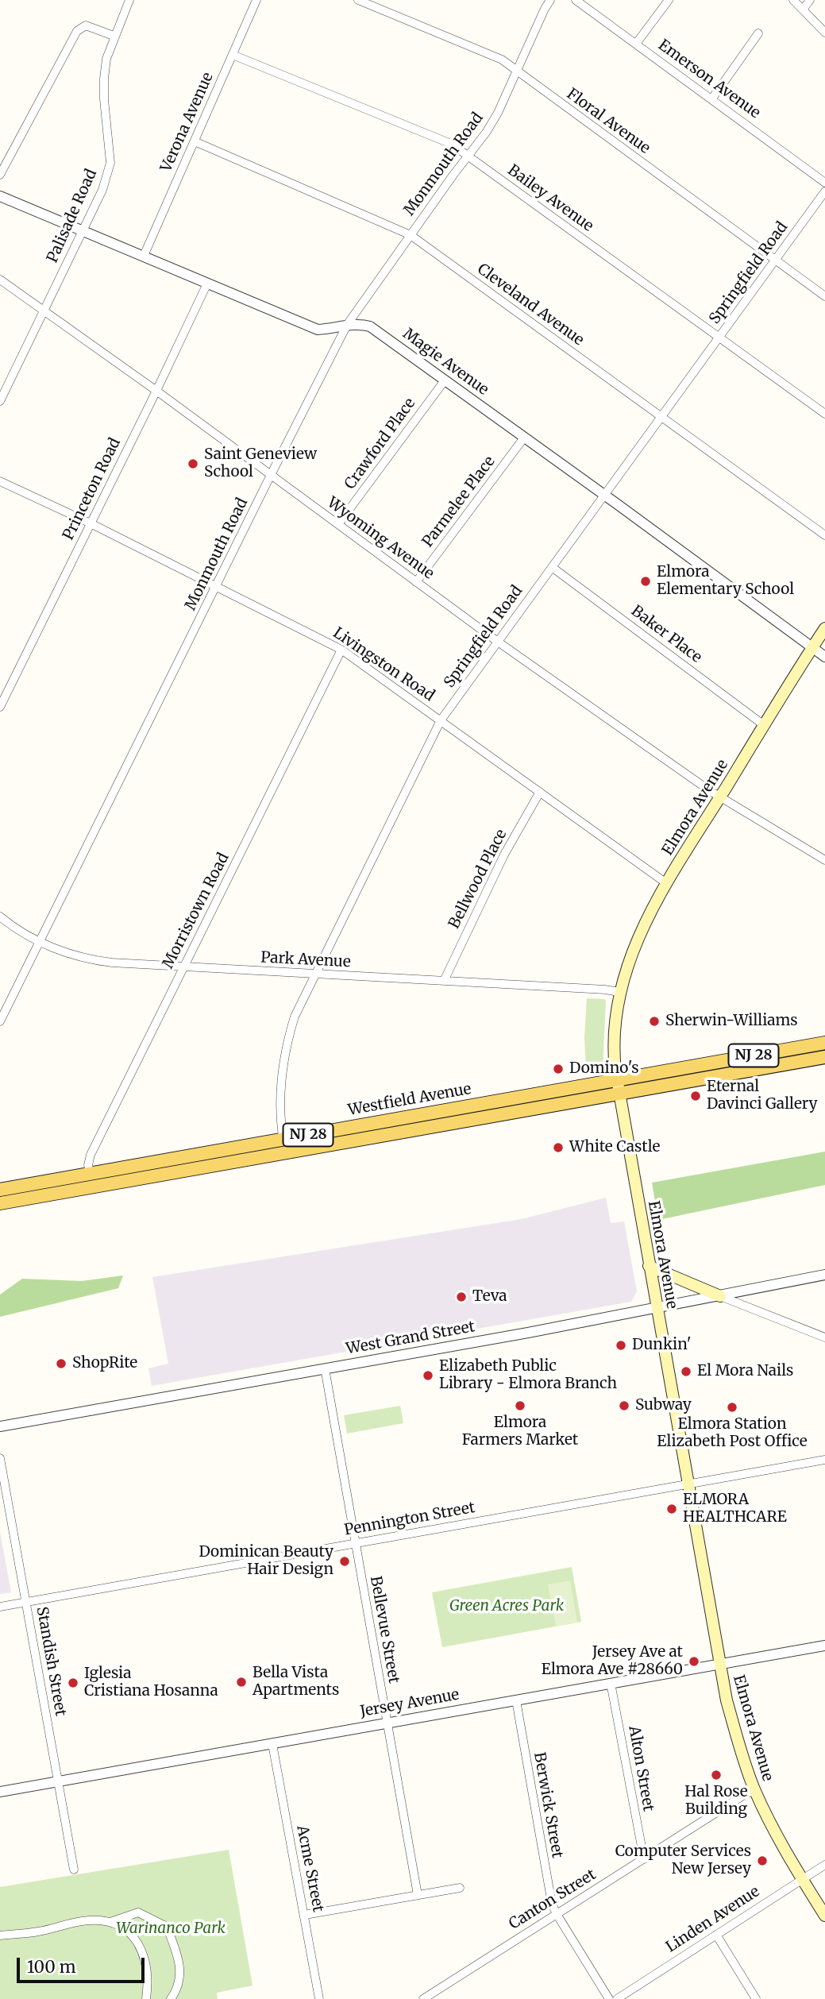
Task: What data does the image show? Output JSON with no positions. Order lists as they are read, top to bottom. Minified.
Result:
{"streets":{"main road":["Elmora Avenue","NJ 28","Westfield Avenue"],"street":["Emerson Avenue","Floral Avenue","Verona Avenue","Monmouth Road","Bailey Avenue","Palisade Road","Springfield Road","Cleveland Avenue","Magie Avenue","Crawford Place","Princeton Road","Parmelee Place","Wyoming Avenue","Baker Place","Livingston Road","Bellwood Place","Morristown Road","Park Avenue","West Grand Street","Pennington Street","Bellevue Street","Standish Street","Jersey Avenue","Alton Street","Berwick Street","Acme Street","Canton Street","Linden Avenue"]},"crossings":[["Floral Avenue","Monmouth Road"],["Floral Avenue","Springfield Road"],["Verona Avenue","Bailey Avenue"],["Verona Avenue","Cleveland Avenue"],["Verona Avenue","Magie Avenue"],["Monmouth Road","Bailey Avenue"],["Monmouth Road","Cleveland Avenue"],["Monmouth Road","Magie Avenue"],["Monmouth Road","Wyoming Avenue"],["Monmouth Road","Livingston Road"],["Monmouth Road","Park Avenue"],["Bailey Avenue","Springfield Road"],["Palisade Road","Magie Avenue"],["Palisade Road","Wyoming Avenue"],["Springfield Road","Cleveland Avenue"],["Springfield Road","Magie Avenue"],["Springfield Road","Wyoming Avenue"],["Springfield Road","Baker Place"],["Springfield Road","Livingston Road"],["Springfield Road","Park Avenue"],["Springfield Road","Westfield Avenue"],["Magie Avenue","Crawford Place"],["Magie Avenue","Princeton Road"],["Magie Avenue","Parmelee Place"],["Magie Avenue","Elmora Avenue"],["Crawford Place","Wyoming Avenue"],["Princeton Road","Wyoming Avenue"],["Princeton Road","Livingston Road"],["Parmelee Place","Wyoming Avenue"],["Wyoming Avenue","Elmora Avenue"],["Baker Place","Elmora Avenue"],["Livingston Road","Elmora Avenue"],["Livingston Road","Bellwood Place"],["Livingston Road","Morristown Road"],["Elmora Avenue","Park Avenue"],["Elmora Avenue","Westfield Avenue"],["Elmora Avenue","West Grand Street"],["Elmora Avenue","Pennington Street"],["Elmora Avenue","Jersey Avenue"],["Elmora Avenue","Canton Street"],["Elmora Avenue","Linden Avenue"],["Bellwood Place","Park Avenue"],["Morristown Road","Park Avenue"],["Morristown Road","Westfield Avenue"],["West Grand Street","Bellevue Street"],["Pennington Street","Bellevue Street"],["Pennington Street","Standish Street"],["Bellevue Street","Jersey Avenue"],["Standish Street","Jersey Avenue"],["Jersey Avenue","Alton Street"],["Jersey Avenue","Berwick Street"],["Jersey Avenue","Acme Street"],["Alton Street","Canton Street"],["Berwick Street","Canton Street"]],"parks":["Green Acres Park","Warinanco Park"],"places":["Saint Geneview School","Elmora Elementary School","Sherwin-Williams","Domino's","Eternal Davinci Gallery","White Castle","Teva","Dunkin'","ShopRite","El Mora Nails","Elizabeth Public Library - Elmora Branch","Elmora Farmers Market","Subway","Elmora Station Elizabeth Post Office","ELMORA HEALTHCARE","Dominican Beauty Hair Design","Jersey Ave at Elmora Ave #28660","Bella Vista Apartments","Iglesia Cristiana Hosanna","Hal Rose Building","Computer Services New Jersey"],"scale_bar":"100 m"}
